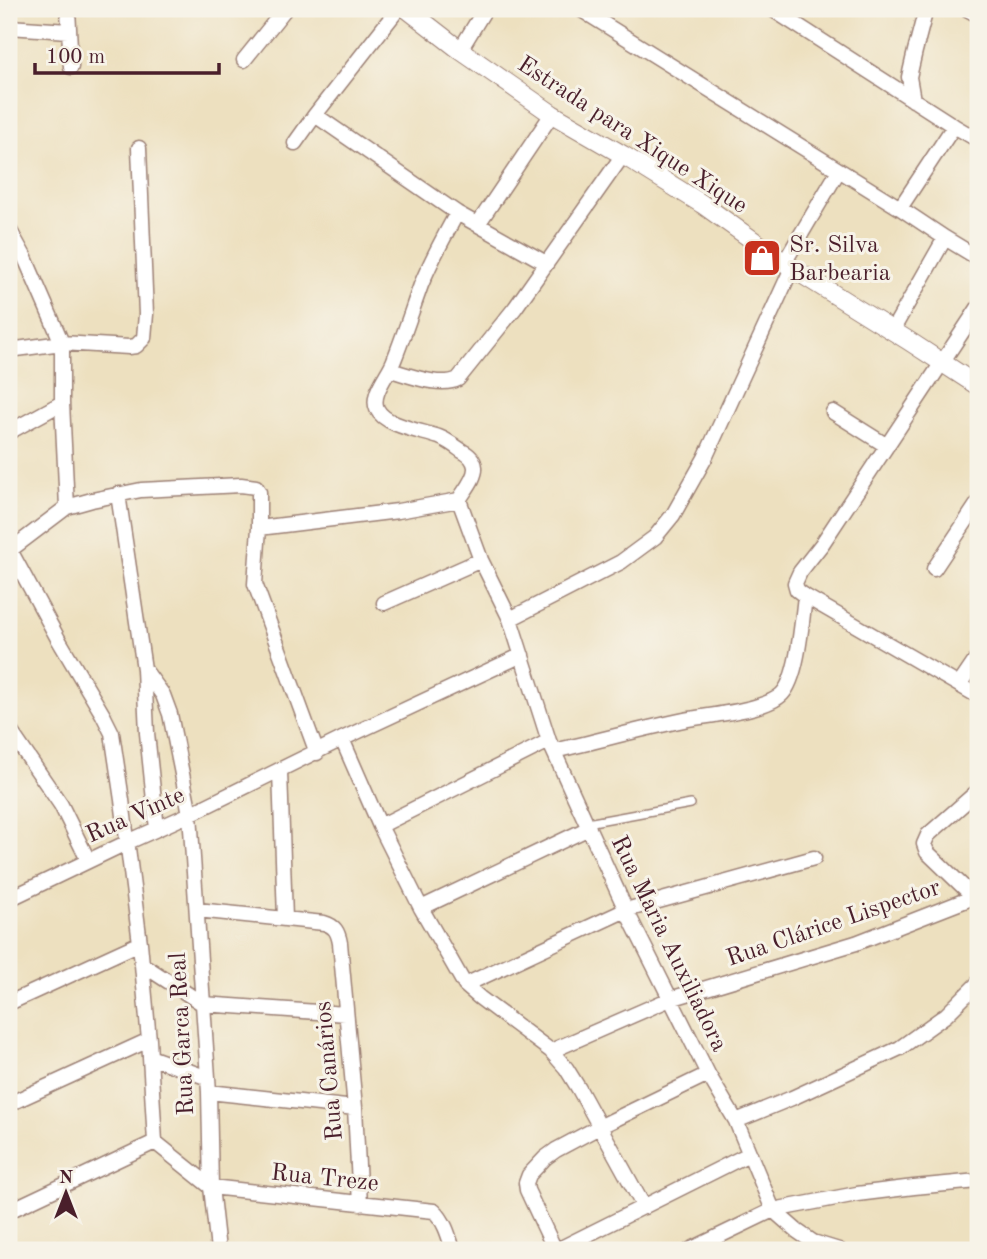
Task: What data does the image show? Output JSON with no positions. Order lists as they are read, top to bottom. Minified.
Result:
{"streets":{"street":["Estrada para Xique Xique","Rua Vinte","Rua Clárice Lispector","Rua Maria Auxiliadora","Rua Garca Real","Rua Canários","Rua Treze"]},"crossings":[["Rua Vinte","Rua Maria Auxiliadora"],["Rua Vinte","Rua Garca Real"],["Rua Clárice Lispector","Rua Maria Auxiliadora"],["Rua Garca Real","Rua Treze"],["Rua Canários","Rua Treze"]],"places":{"shop":["Sr. Silva Barbearia"]},"scale_bar":"100 m","north":"top"}
